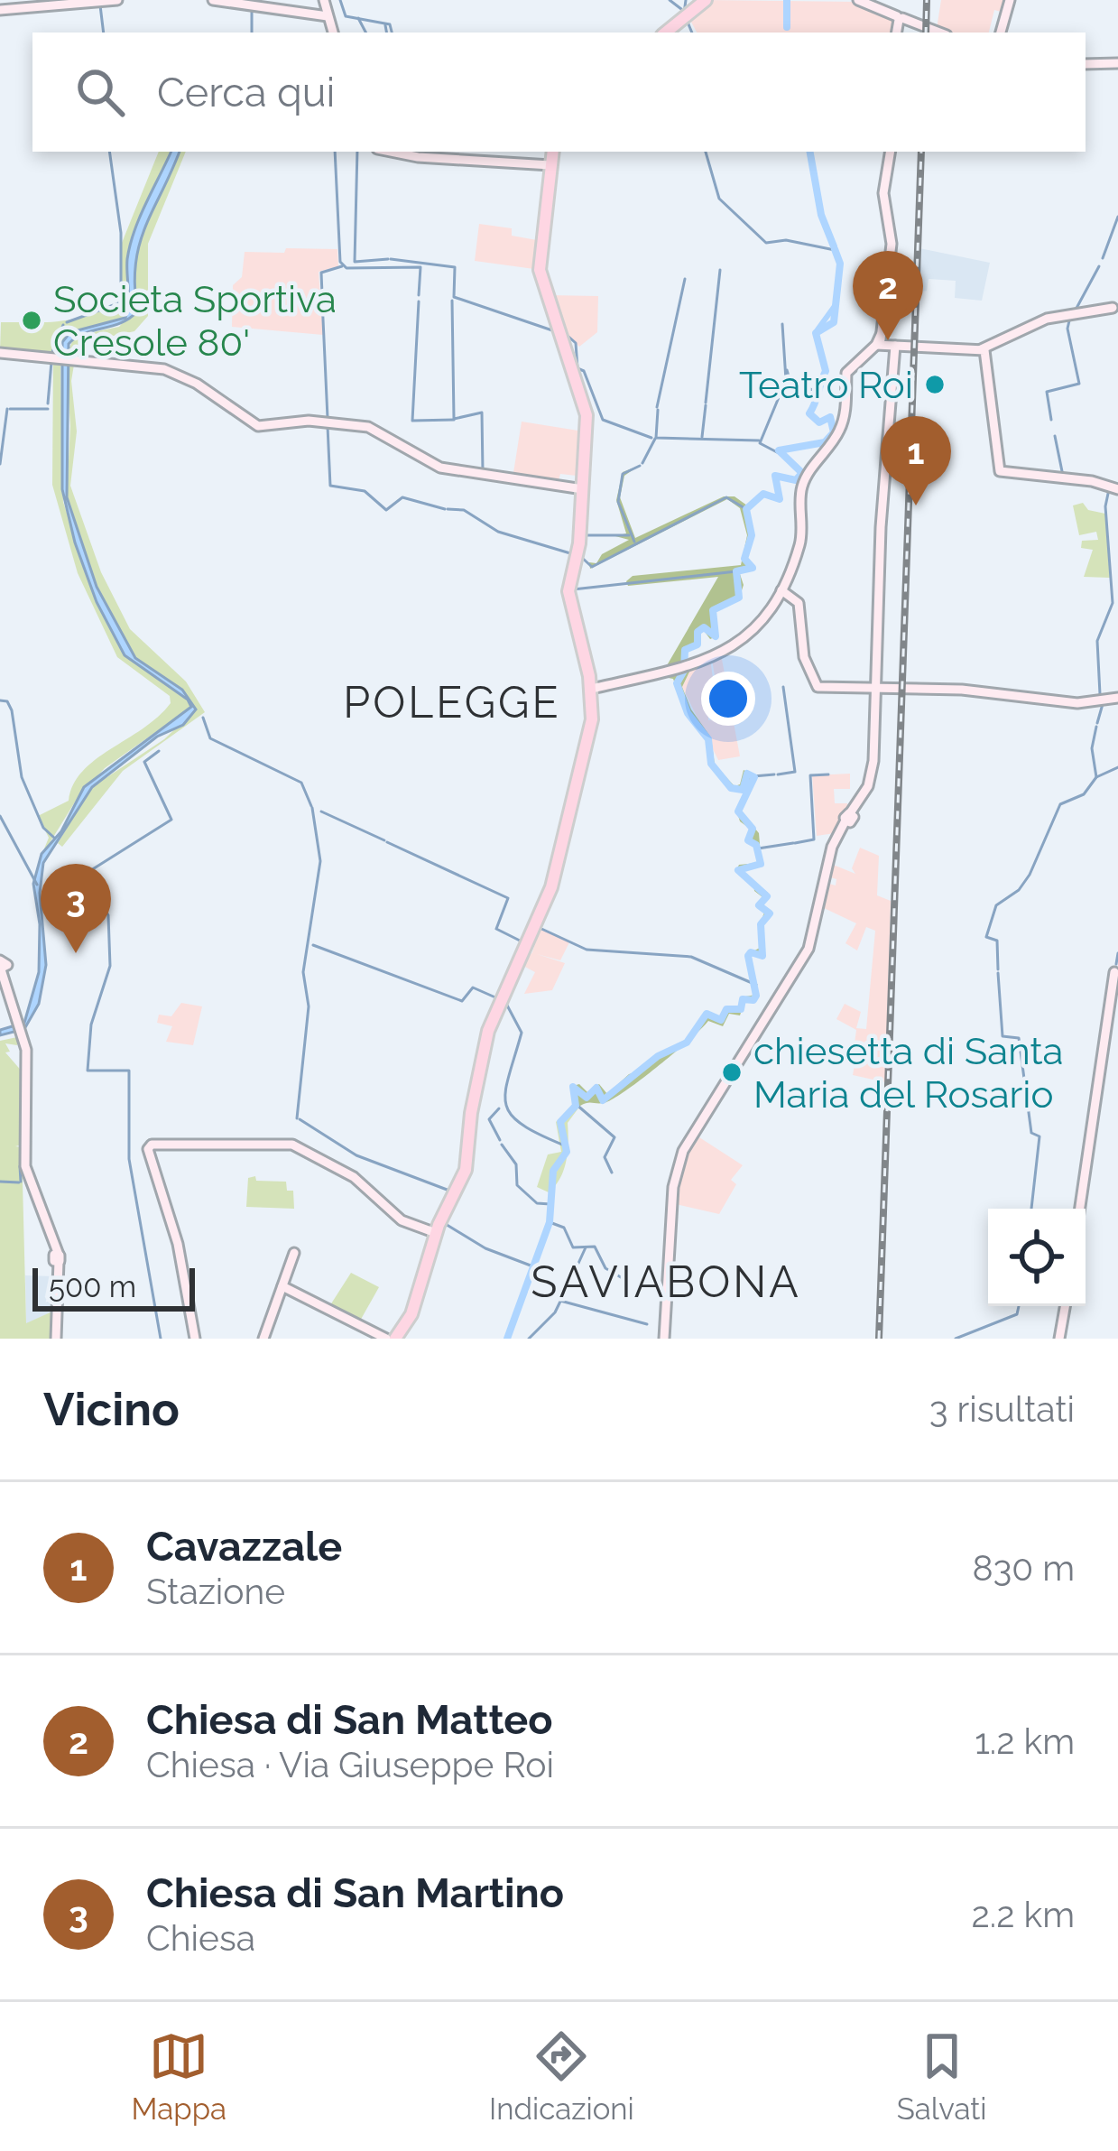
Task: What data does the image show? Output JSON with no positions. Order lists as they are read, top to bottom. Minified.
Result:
{"districts":["POLEGGE","SAVIABONA"],"places":["Societa Sportiva Cresole 80'","Teatro Roi","chiesetta di Santa Maria del Rosario"],"scale_bar":"500 m","page":{"search":"Cerca qui","pins":["2","1","3"],"scale":"500 m","heading":["Vicino","3 risultati"],"list":[{"mark":"1","name":"Cavazzale","note":"Stazione","value":"830 m"},{"mark":"2","name":"Chiesa di San Matteo","note":"Chiesa · Via Giuseppe Roi","value":"1.2 km"},{"mark":"3","name":"Chiesa di San Martino","note":"Chiesa","value":"2.2 km"}],"nav":["Mappa","Indicazioni","Salvati"]}}
